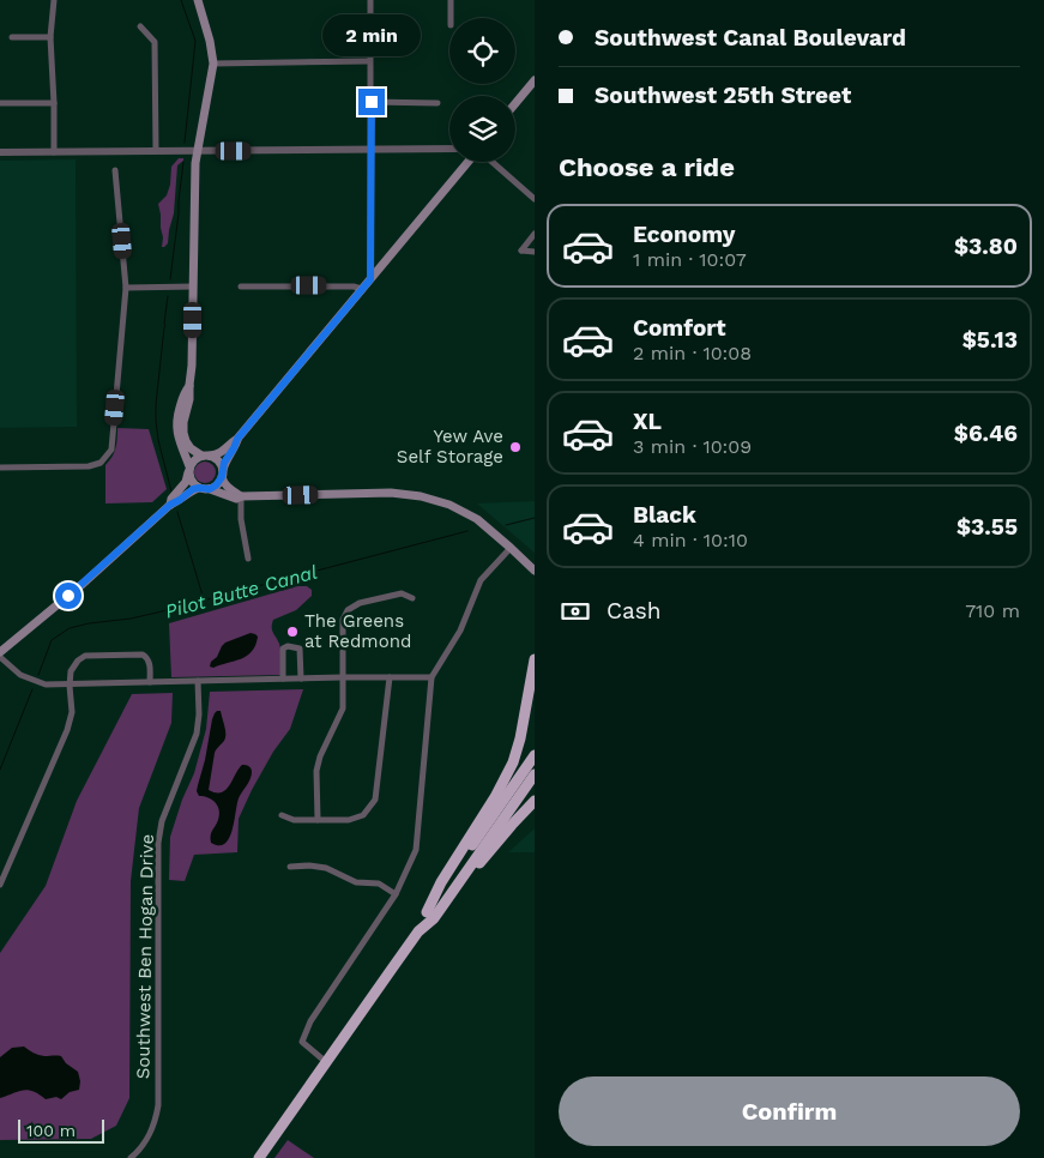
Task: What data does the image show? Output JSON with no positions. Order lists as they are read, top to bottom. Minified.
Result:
{"streets":{"street":["Southwest Ben Hogan Drive"]},"water":["Pilot Butte Canal"],"places":["Yew Ave Self Storage","The Greens at Redmond"],"scale_bar":"100 m","page":{"banner":["Southwest Canal Boulevard","Southwest 25th Street"],"bubble":"2 min","heading":"Choose a ride","list":[{"name":"Economy","note":"1 min · 10:07","value":"$3.80"},{"name":"Comfort","note":"2 min · 10:08","value":"$5.13"},{"name":"XL","note":"3 min · 10:09","value":"$6.46"},{"name":"Black","note":"4 min · 10:10","value":"$3.55"}],"pay":["Cash","710 m"],"buttons":"Confirm","scale":"100 m"}}
